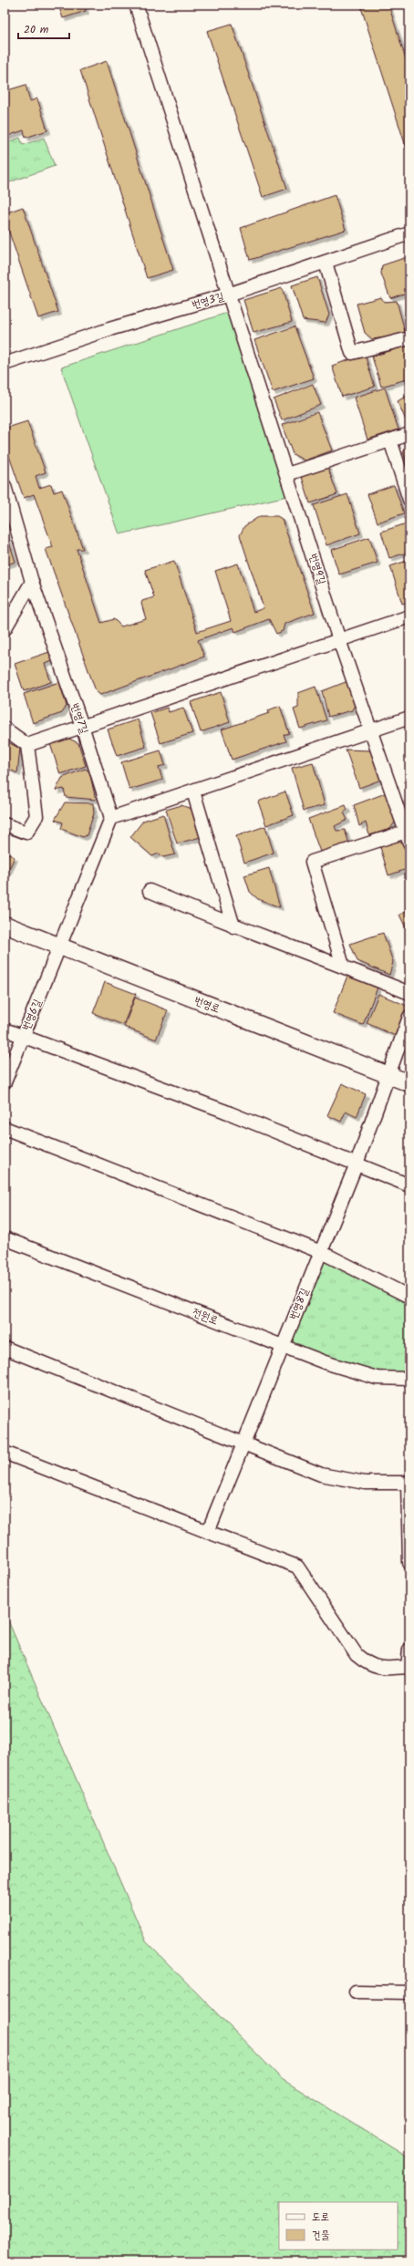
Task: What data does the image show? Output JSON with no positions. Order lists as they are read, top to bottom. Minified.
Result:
{"streets":{"street":["번영3길","번영9길","번영7길","번영로","번영6길","번영8길","전원로"]},"crossings":[["번영3길","번영9길"],["번영로","번영6길"],["번영로","번영8길"],["번영8길","전원로"]],"legend":["도로","건물"],"scale_bar":"20 m"}
